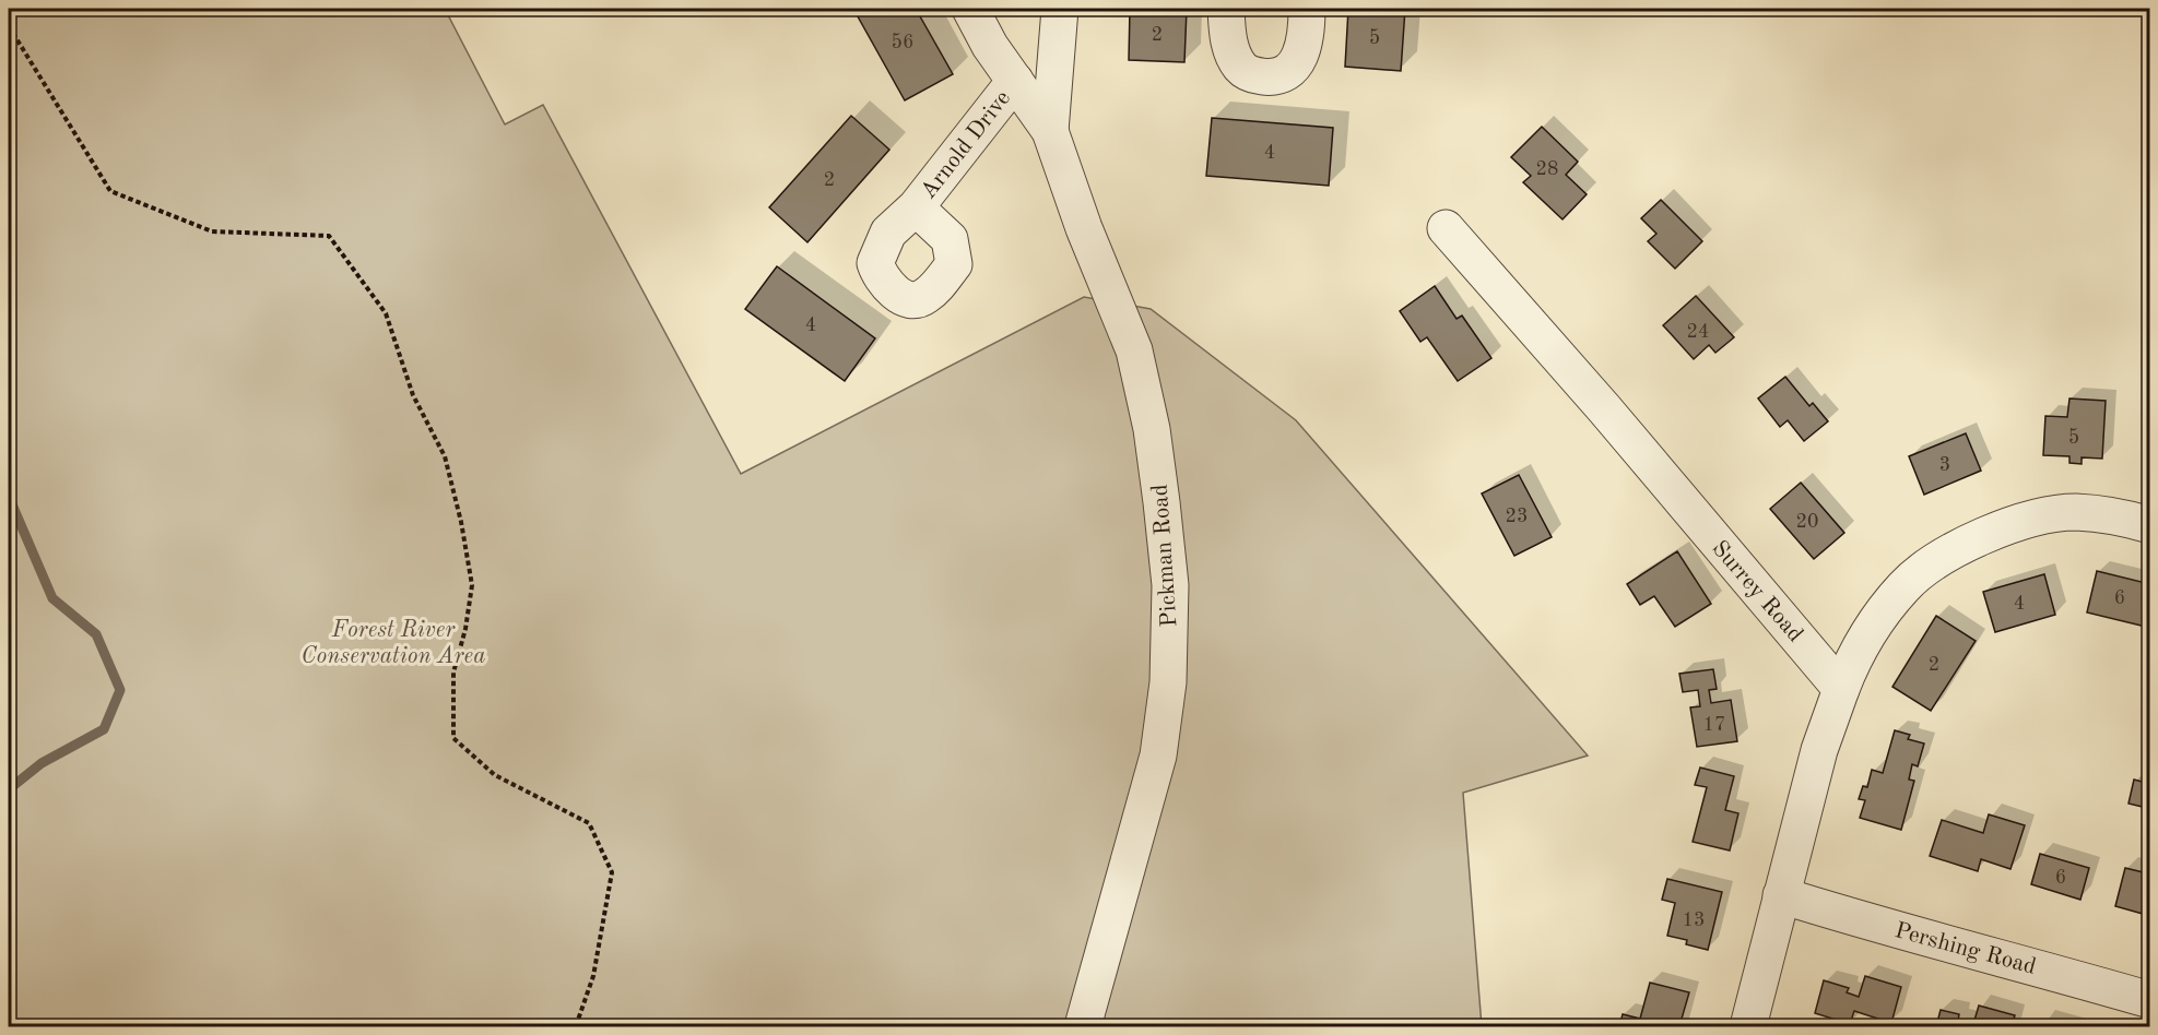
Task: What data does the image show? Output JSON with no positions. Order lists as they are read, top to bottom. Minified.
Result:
{"streets":{"street":["Arnold Drive","Pickman Road","Surrey Road","Pershing Road"]},"crossings":[["Arnold Drive","Pickman Road"]],"parks":["Forest River Conservation Area"],"house_numbers":["2","5","56","4","28","2","4","24","5","3","23","20","6","4","2","17","6","13"]}
